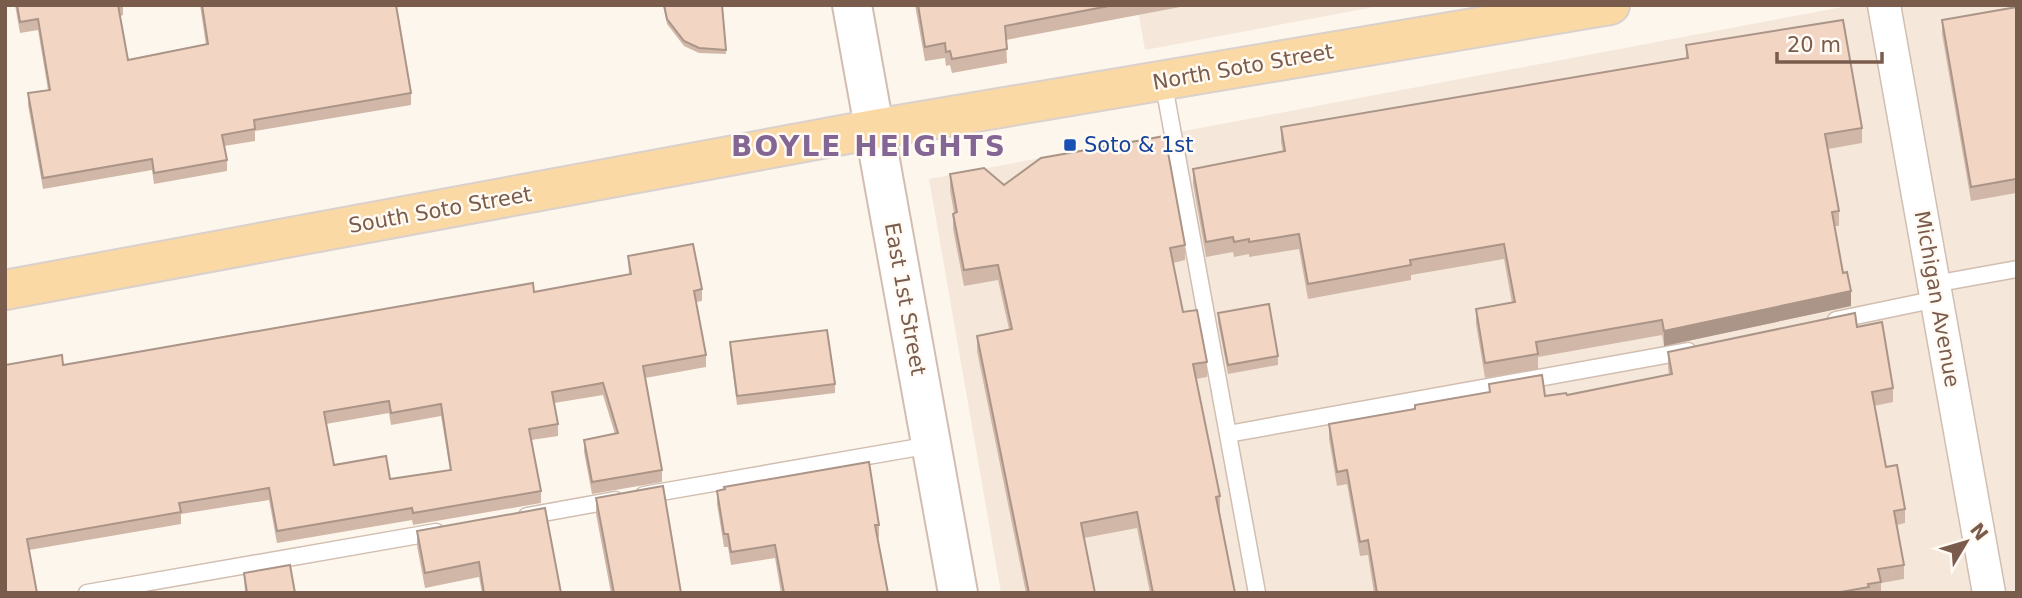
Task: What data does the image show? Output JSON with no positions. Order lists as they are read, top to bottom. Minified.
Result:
{"streets":{"main road":["North Soto Street","South Soto Street"],"street":["East 1st Street","Michigan Avenue"]},"crossings":[["North Soto Street","South Soto Street"],["North Soto Street","East 1st Street"],["South Soto Street","East 1st Street"]],"districts":["BOYLE HEIGHTS"],"places":{"transit":["Soto & 1st"]},"scale_bar":"20 m","north":"top right"}
